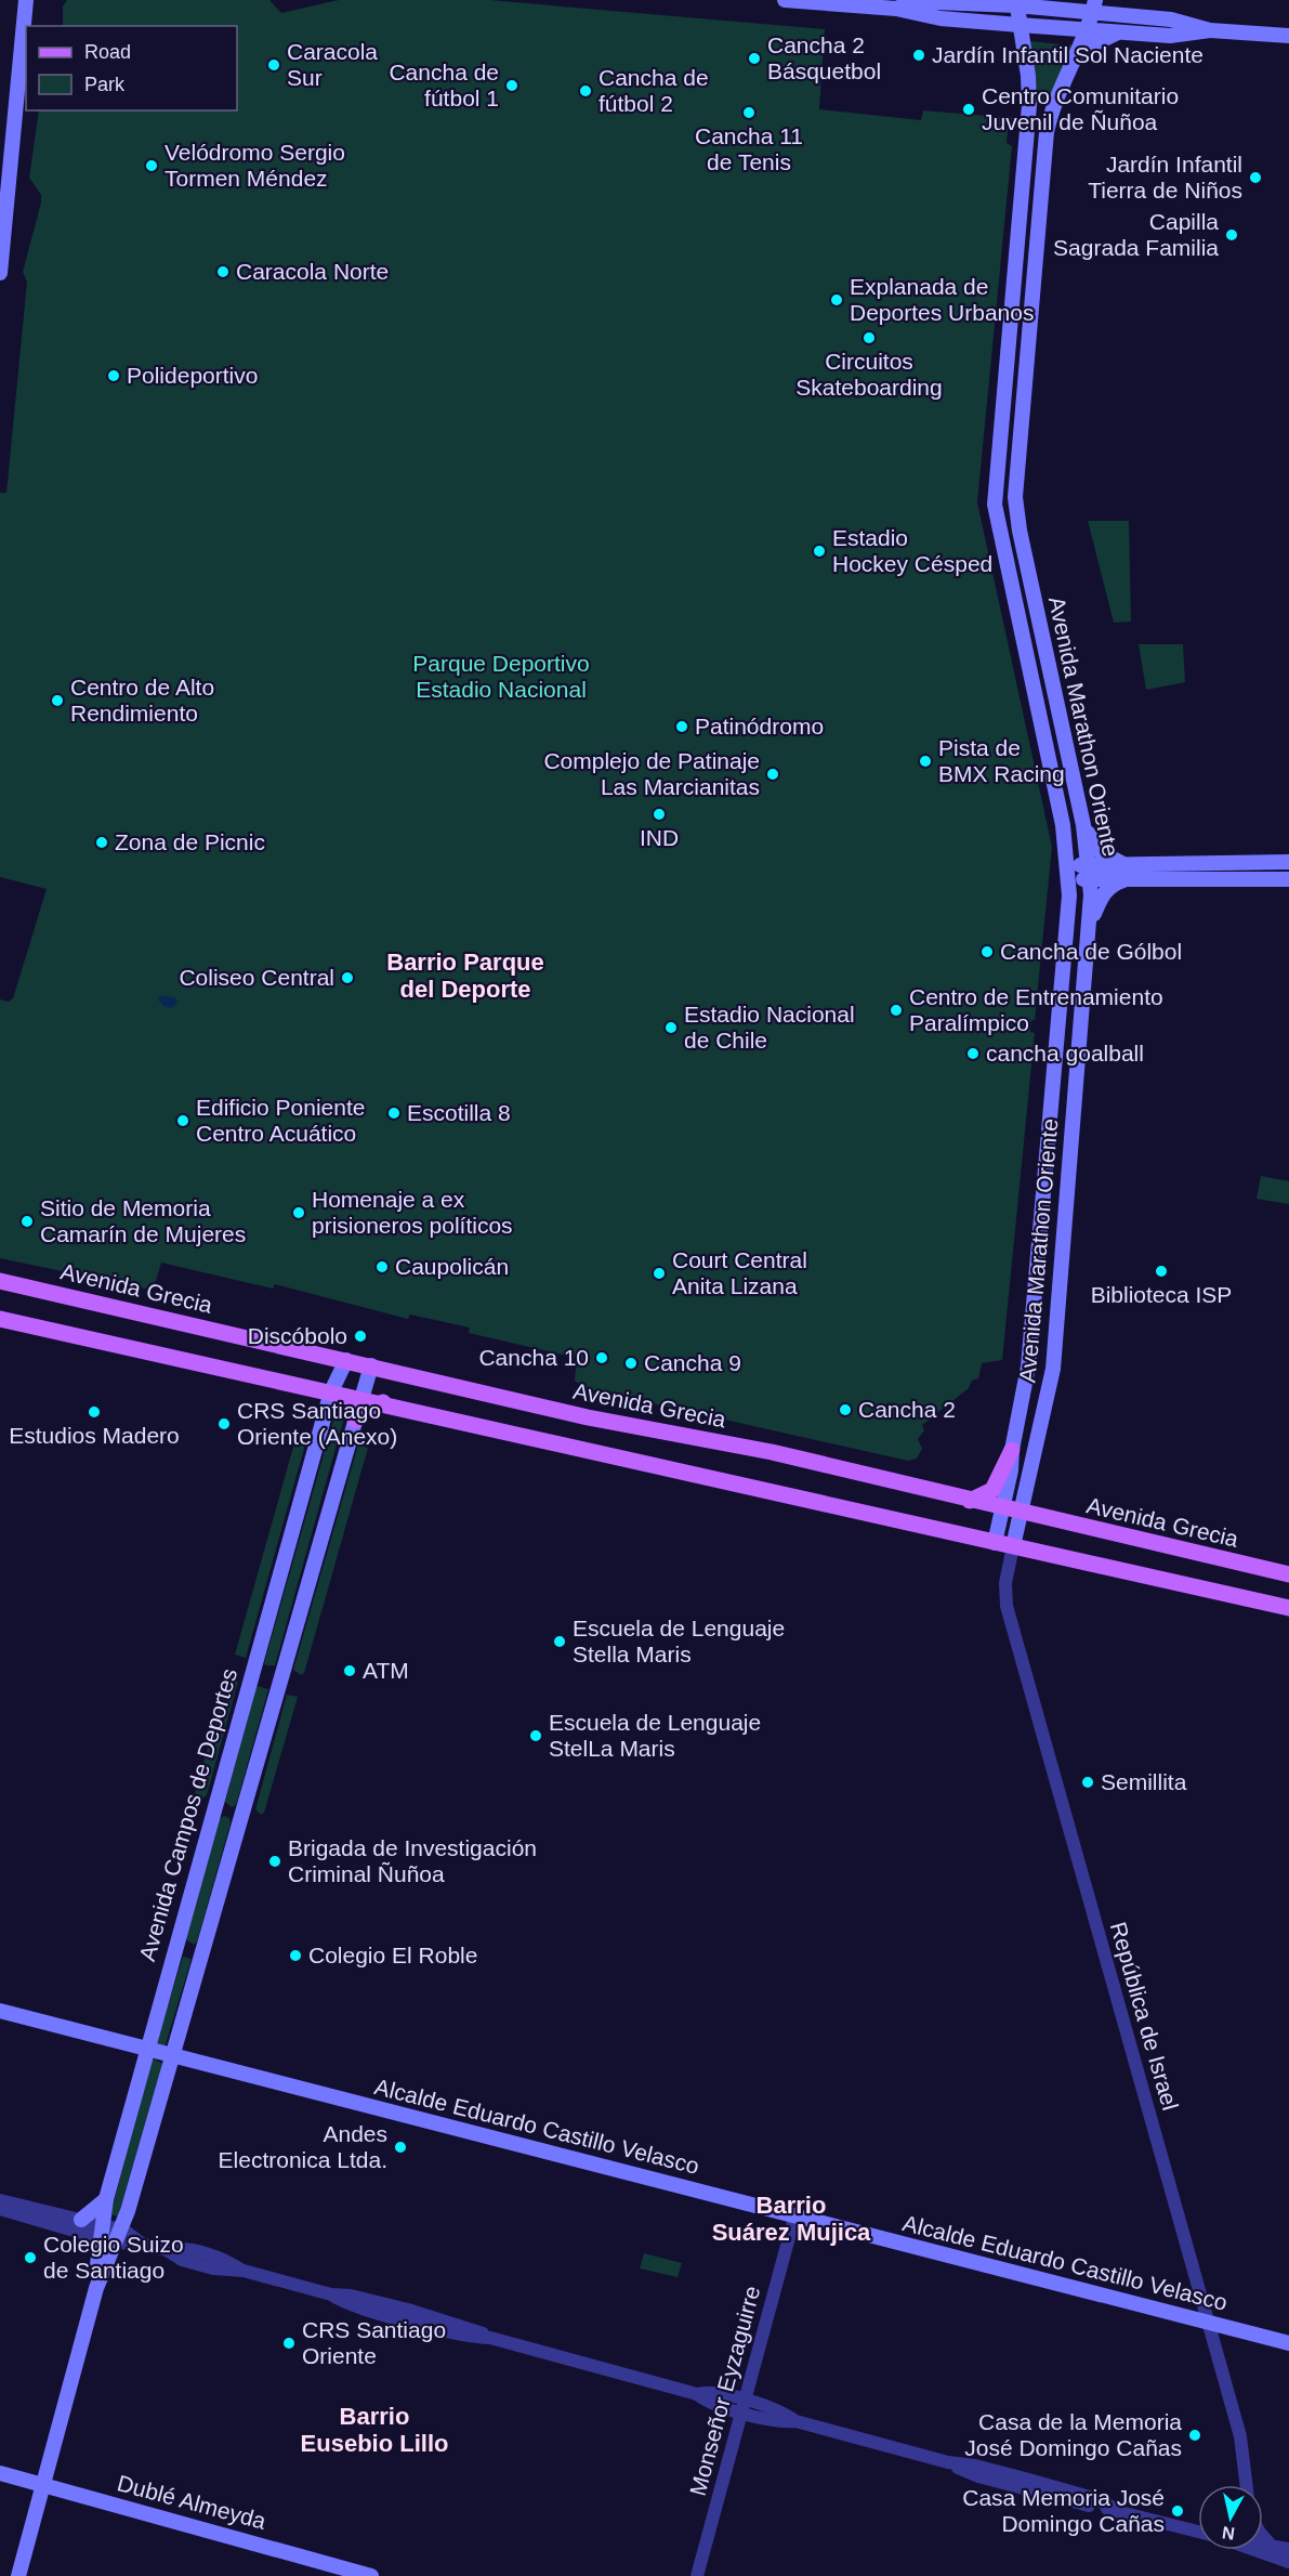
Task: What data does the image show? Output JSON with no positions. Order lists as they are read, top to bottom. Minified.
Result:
{"streets":{"main road":["Avenida Marathon Oriente","Avenida Grecia","Avenida Campos de Deportes","Alcalde Eduardo Castillo Velasco","Dublé Almeyda"],"street":["República de Israel","Monseñor Eyzaguirre"]},"crossings":[["Avenida Marathon Oriente","Avenida Grecia"],["Avenida Marathon Oriente","República de Israel"],["Avenida Grecia","Avenida Campos de Deportes"],["Avenida Campos de Deportes","Alcalde Eduardo Castillo Velasco"],["Avenida Campos de Deportes","Dublé Almeyda"],["República de Israel","Alcalde Eduardo Castillo Velasco"],["Alcalde Eduardo Castillo Velasco","Monseñor Eyzaguirre"]],"districts":["Barrio Parque del Deporte","Barrio Suárez Mujica","Barrio Eusebio Lillo"],"parks":["Parque Deportivo Estadio Nacional"],"places":["Jardín Infantil Sol Naciente","Cancha 2 Básquetbol","Caracola Sur","Cancha de fútbol 1","Cancha de fútbol 2","Centro Comunitario Juvenil de Ñuñoa","Cancha 11 de Tenis","Velódromo Sergio Tormen Méndez","Jardín Infantil Tierra de Niños","Capilla Sagrada Familia","Caracola Norte","Explanada de Deportes Urbanos","Circuitos Skateboarding","Polideportivo","Estadio Hockey Césped","Centro de Alto Rendimiento","Patinódromo","Pista de BMX Racing","Complejo de Patinaje Las Marcianitas","IND","Zona de Picnic","Cancha de Gólbol","Coliseo Central","Centro de Entrenamiento Paralímpico","Estadio Nacional de Chile","cancha goalball","Escotilla 8","Edificio Poniente Centro Acuático","Homenaje a ex prisioneros políticos","Sitio de Memoria Camarín de Mujeres","Caupolicán","Biblioteca ISP","Court Central Anita Lizana","Discóbolo","Cancha 10","Cancha 9","Cancha 2","Estudios Madero","CRS Santiago Oriente (Anexo)","Escuela de Lenguaje Stella Maris","ATM","Escuela de Lenguaje StelLa Maris","Semillita","Brigada de Investigación Criminal Ñuñoa","Colegio El Roble","Andes Electronica Ltda.","Colegio Suizo de Santiago","CRS Santiago Oriente","Casa de la Memoria José Domingo Cañas","Casa Memoria José Domingo Cañas"],"legend":["Road","Park"],"north":"bottom"}
